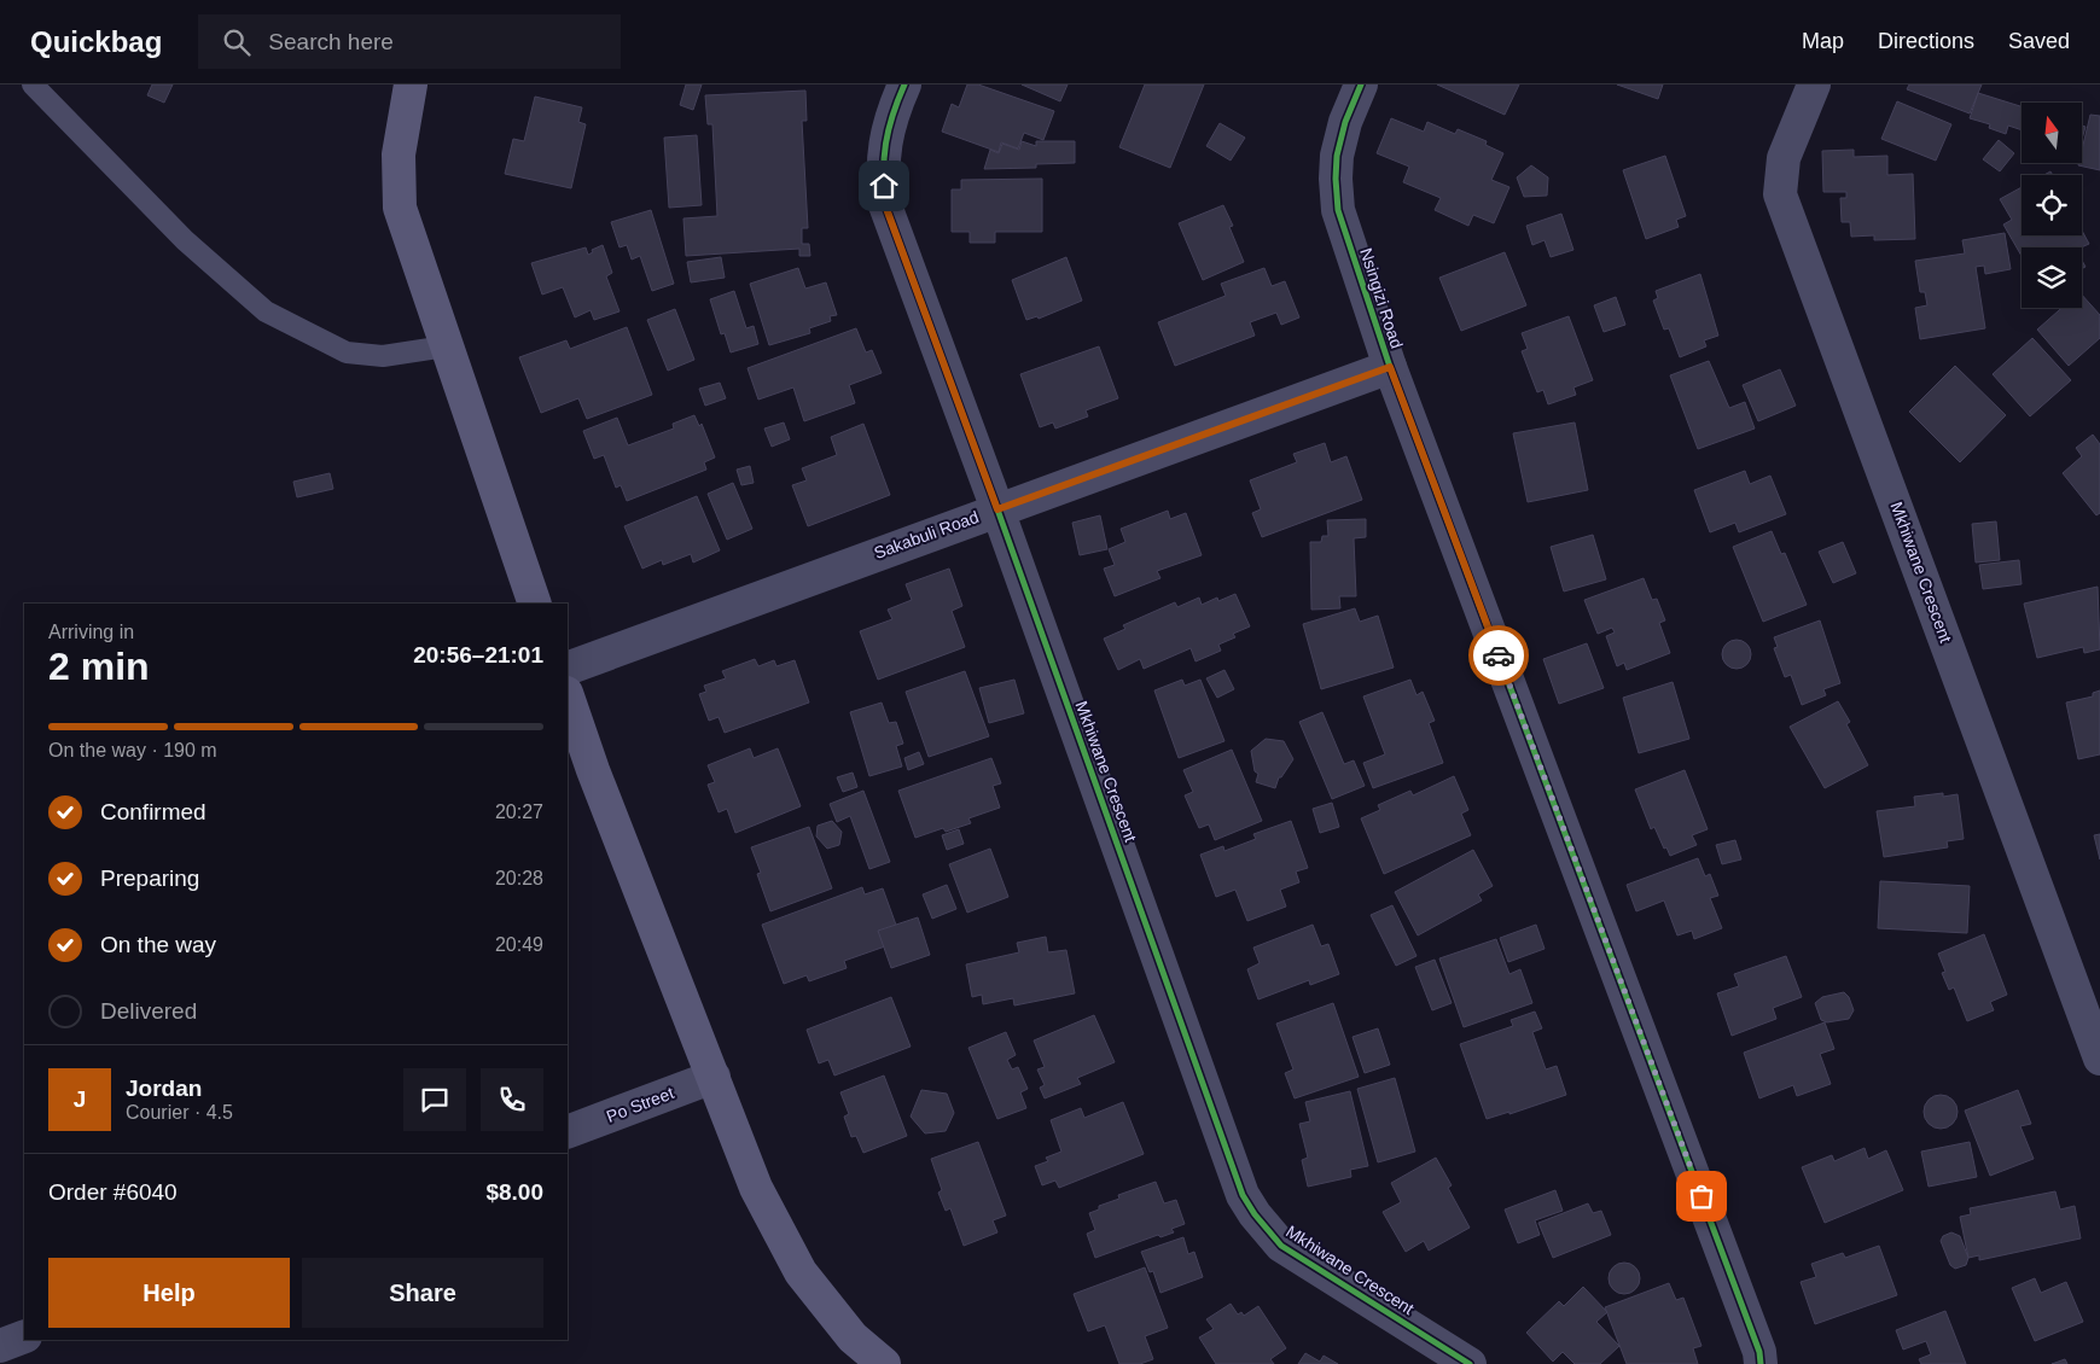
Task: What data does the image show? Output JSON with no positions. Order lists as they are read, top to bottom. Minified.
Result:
{"streets":{"street":["Nsingizi Road","Sakabuli Road","Mkhiwane Crescent","Po Street"]},"crossings":[["Nsingizi Road","Sakabuli Road"],["Sakabuli Road","Mkhiwane Crescent"]],"north":"top","page":{"header":"Quickbag","search":"Search here","nav":["Map","Directions","Saved"],"heading":["2 min","Arriving in","20:56–21:01"],"panel":["Jordan","Courier · 4.5","Order #6040","$8.00"],"bar":"On the way · 190 m","list":[["Confirmed","20:27"],["Preparing","20:28"],["On the way","20:49"],"Delivered"],"round":"J","buttons":["Help","Share"]}}
